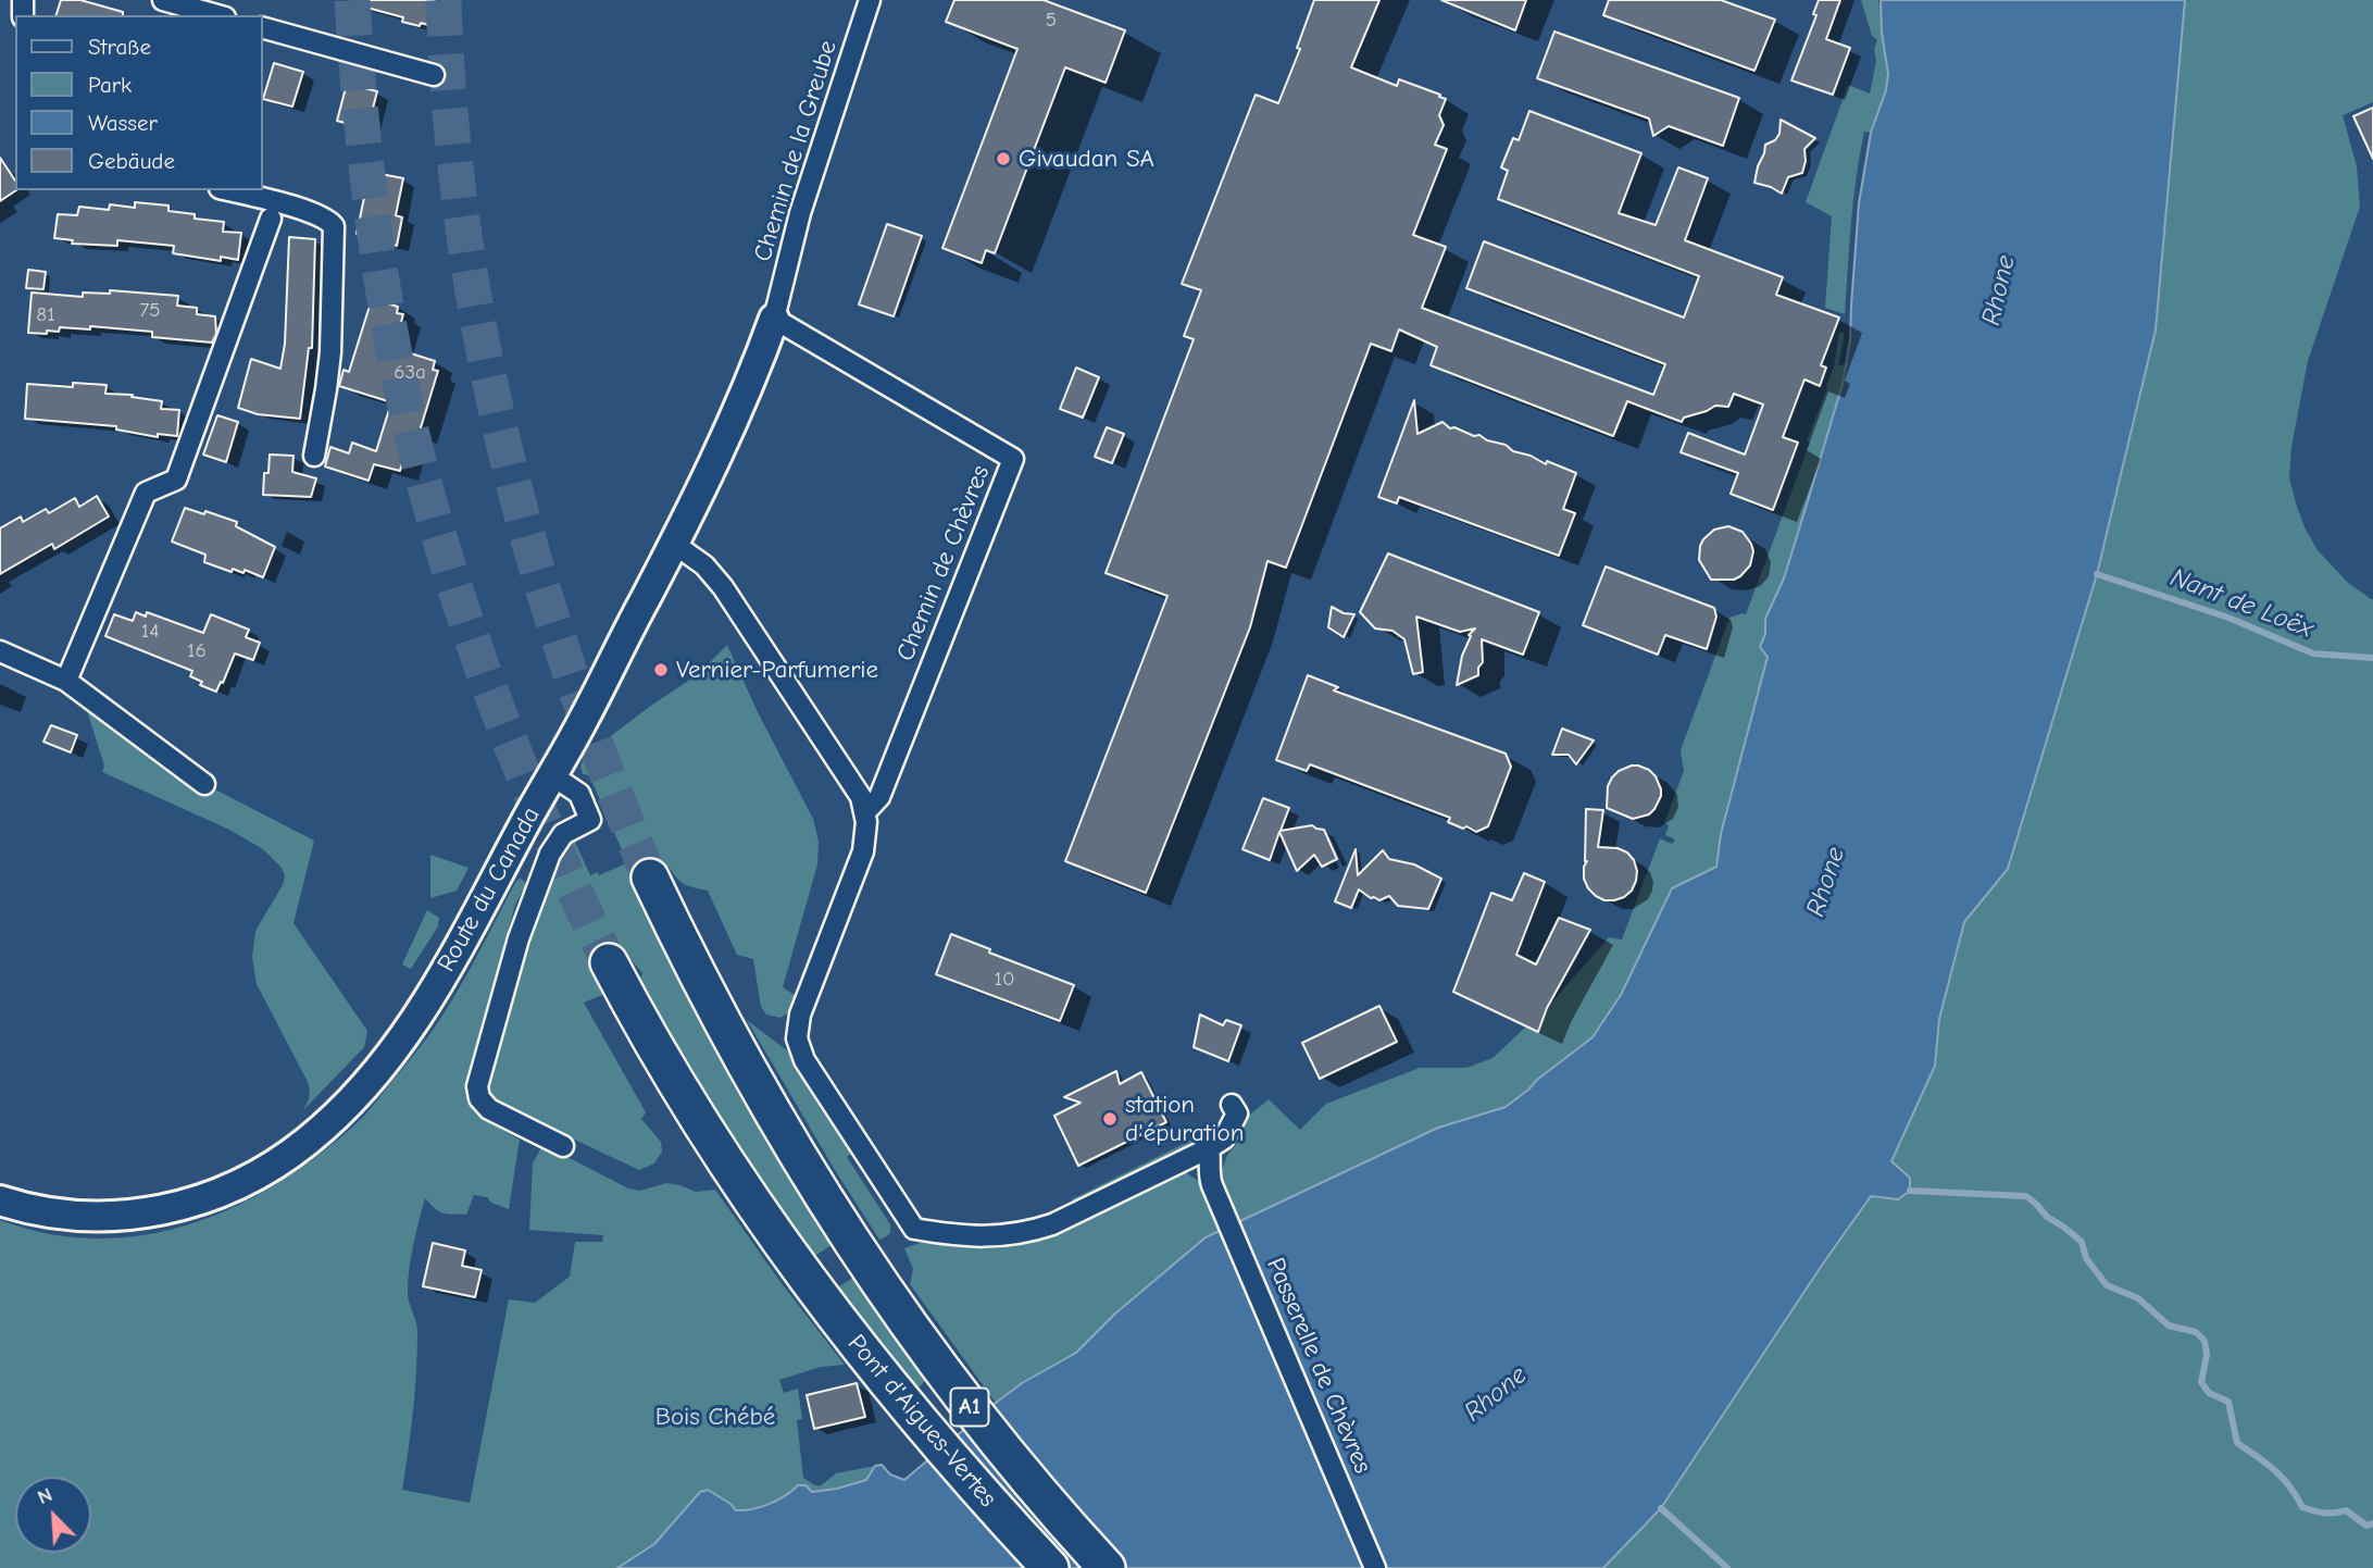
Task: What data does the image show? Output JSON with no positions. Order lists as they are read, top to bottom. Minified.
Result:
{"streets":{"highway":["A1","Pont d'Aigues-Vertes"],"street":["Chemin de la Greube","Chemin de Chèvres","Route du Canada","Passerelle de Chèvres"]},"crossings":[["Chemin de la Greube","Chemin de Chèvres"],["Chemin de la Greube","Route du Canada"],["Chemin de Chèvres","Route du Canada"]],"water":["Rhone","Nant de Loëx"],"parks":["Bois Chébé"],"places":["Givaudan SA","Vernier-Parfumerie","station d'épuration"],"house_numbers":["5","75","81","63a","14","16","10"],"legend":["Straße","Park","Wasser","Gebäude"],"north":"top left"}
